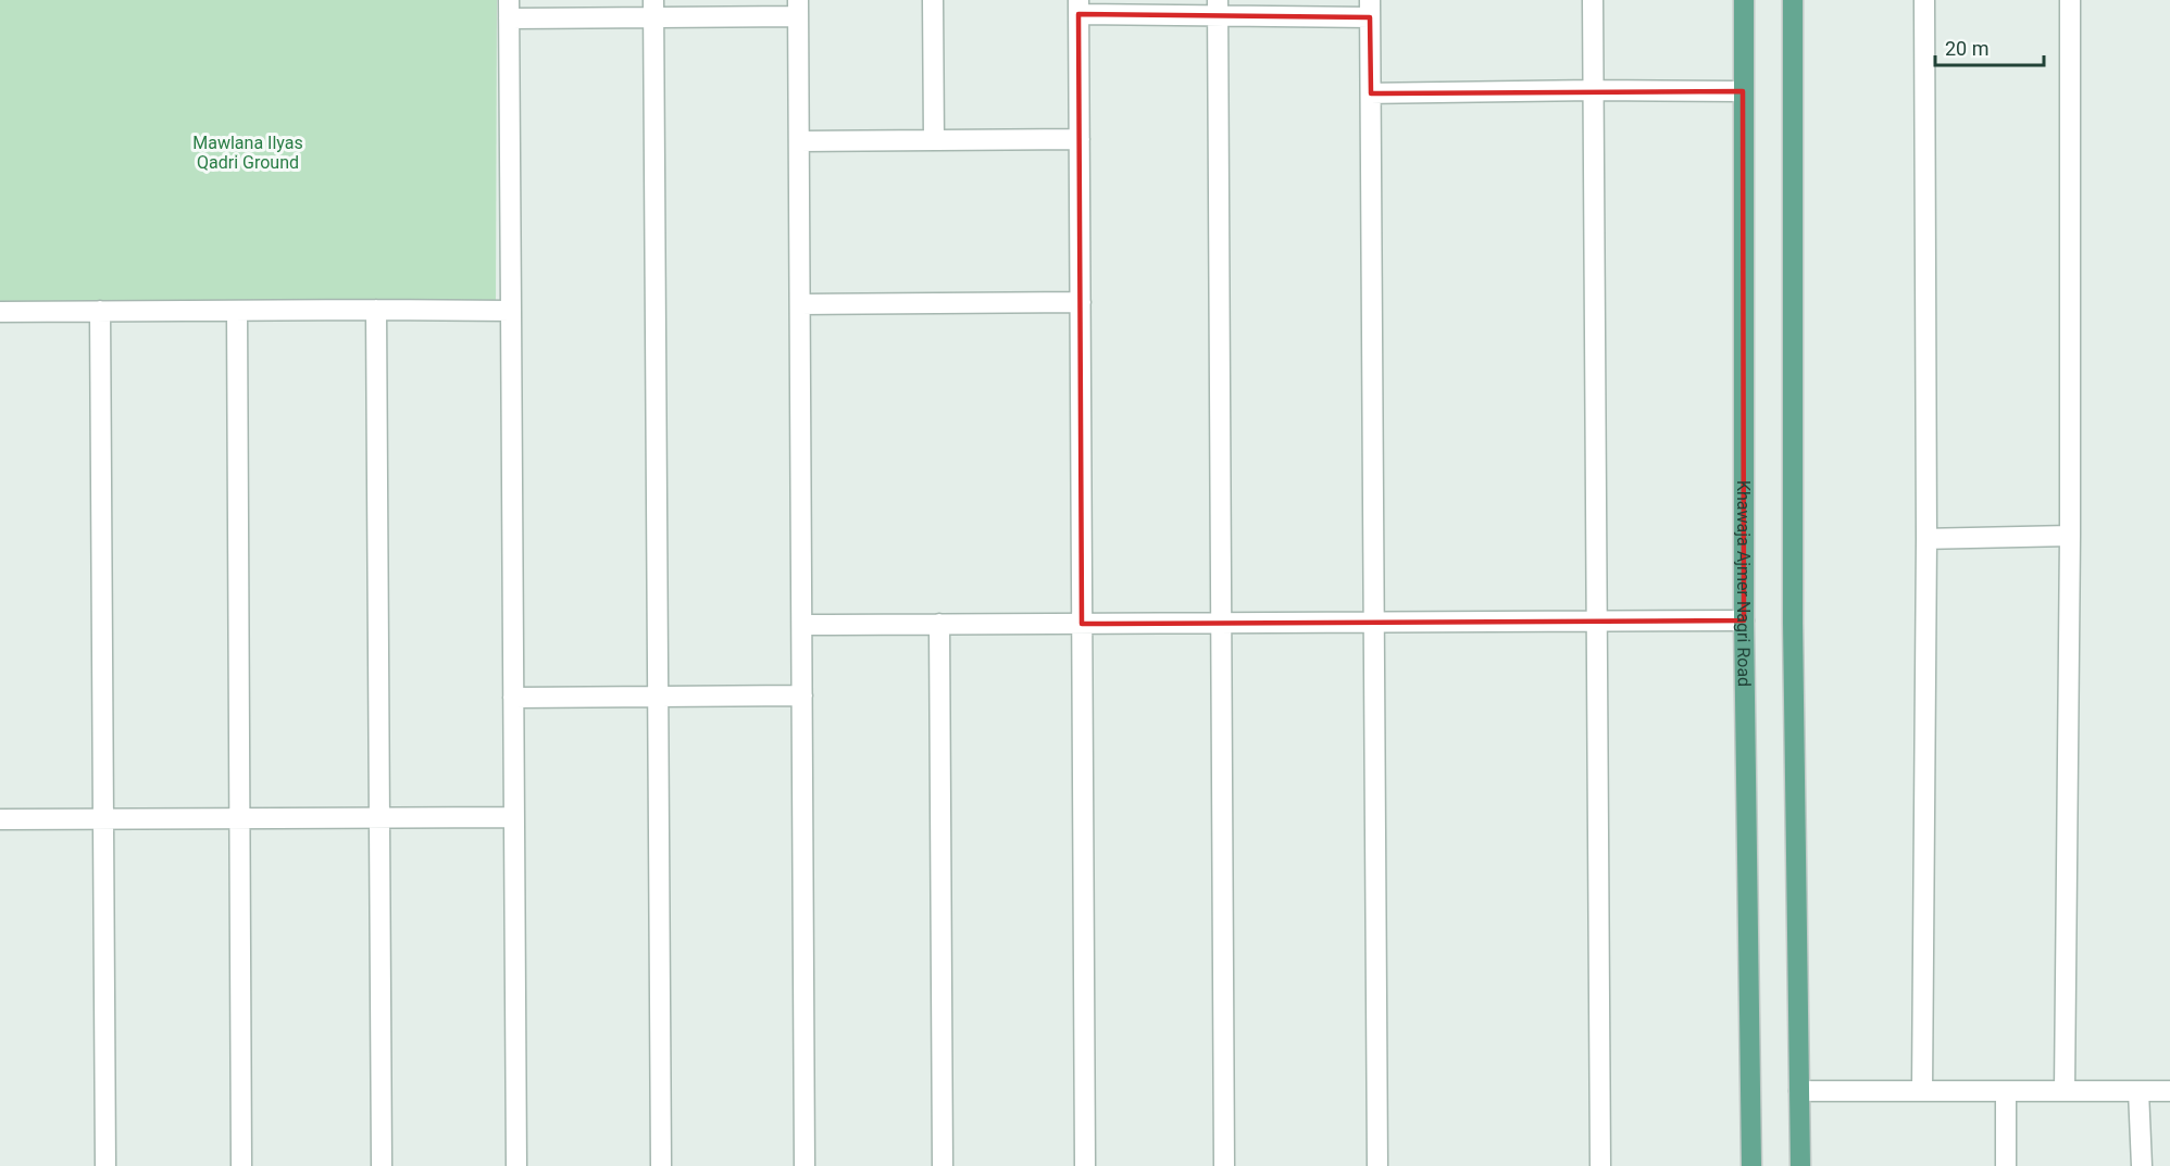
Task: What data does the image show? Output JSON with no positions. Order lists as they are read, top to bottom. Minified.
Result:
{"streets":{"main road":["Khawaja Ajmer Nagri Road"]},"parks":["Mawlana Ilyas Qadri Ground"],"scale_bar":"20 m"}
